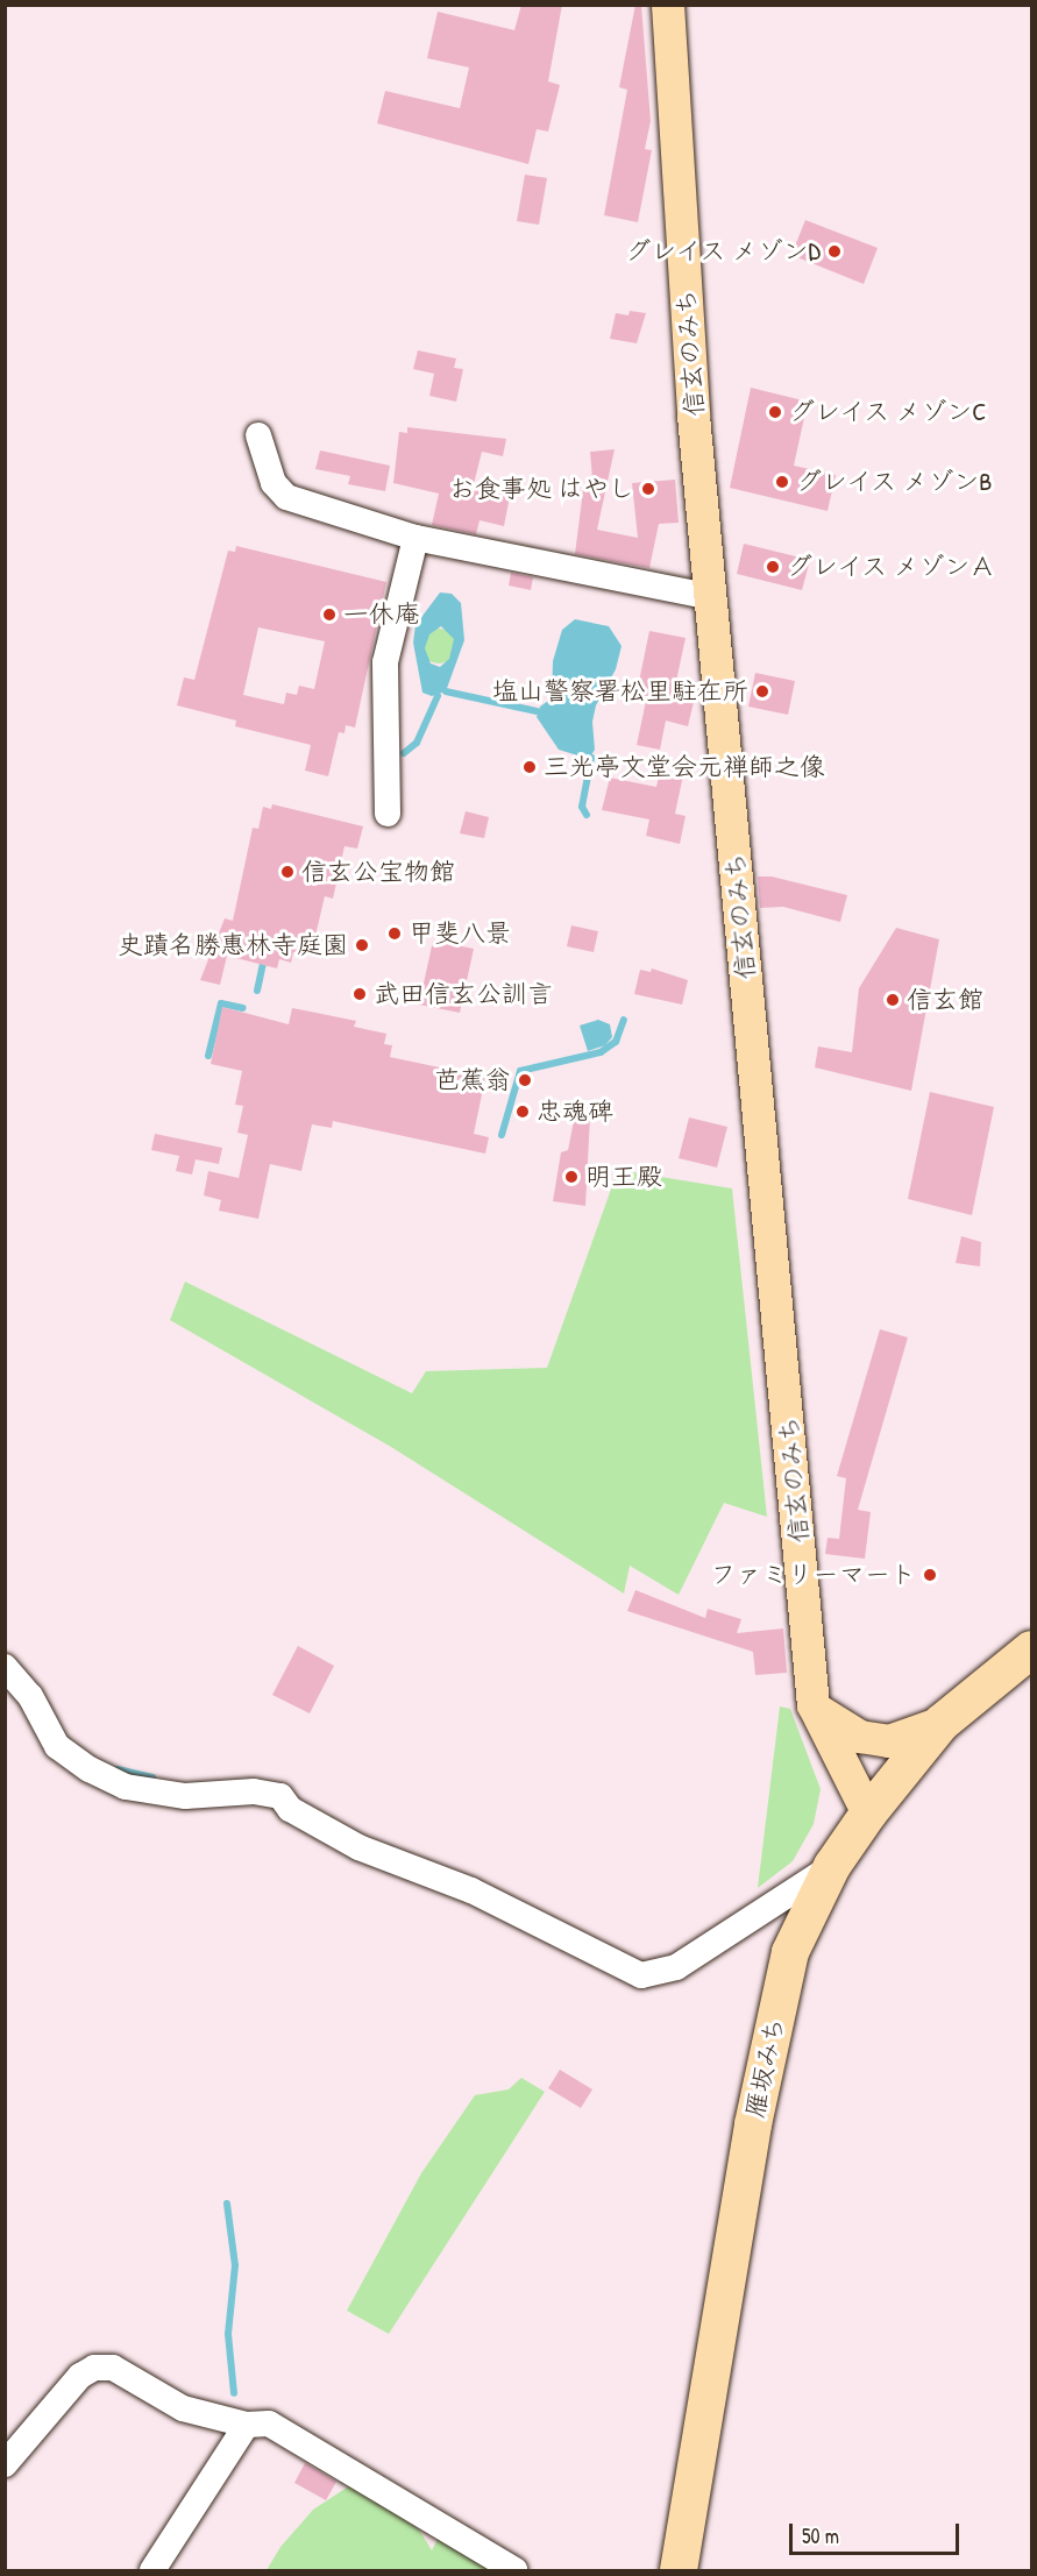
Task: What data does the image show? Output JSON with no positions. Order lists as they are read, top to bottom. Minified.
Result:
{"streets":{"highway":["雁坂みち"],"main road":["信玄のみち"]},"crossings":[["信玄のみち","雁坂みち"]],"places":["グレイス メゾンD","グレイス メゾンC","グレイス メゾンB","お食事処 はやし","グレイス メゾンＡ","一休庵","塩山警察署松里駐在所","三光亭文堂会元禅師之像","信玄公宝物館","甲斐八景","史蹟名勝惠林寺庭園","武田信玄公訓言","信玄館","芭蕉翁","忠魂碑","明王殿","ファミリーマート"],"scale_bar":"50 m"}
